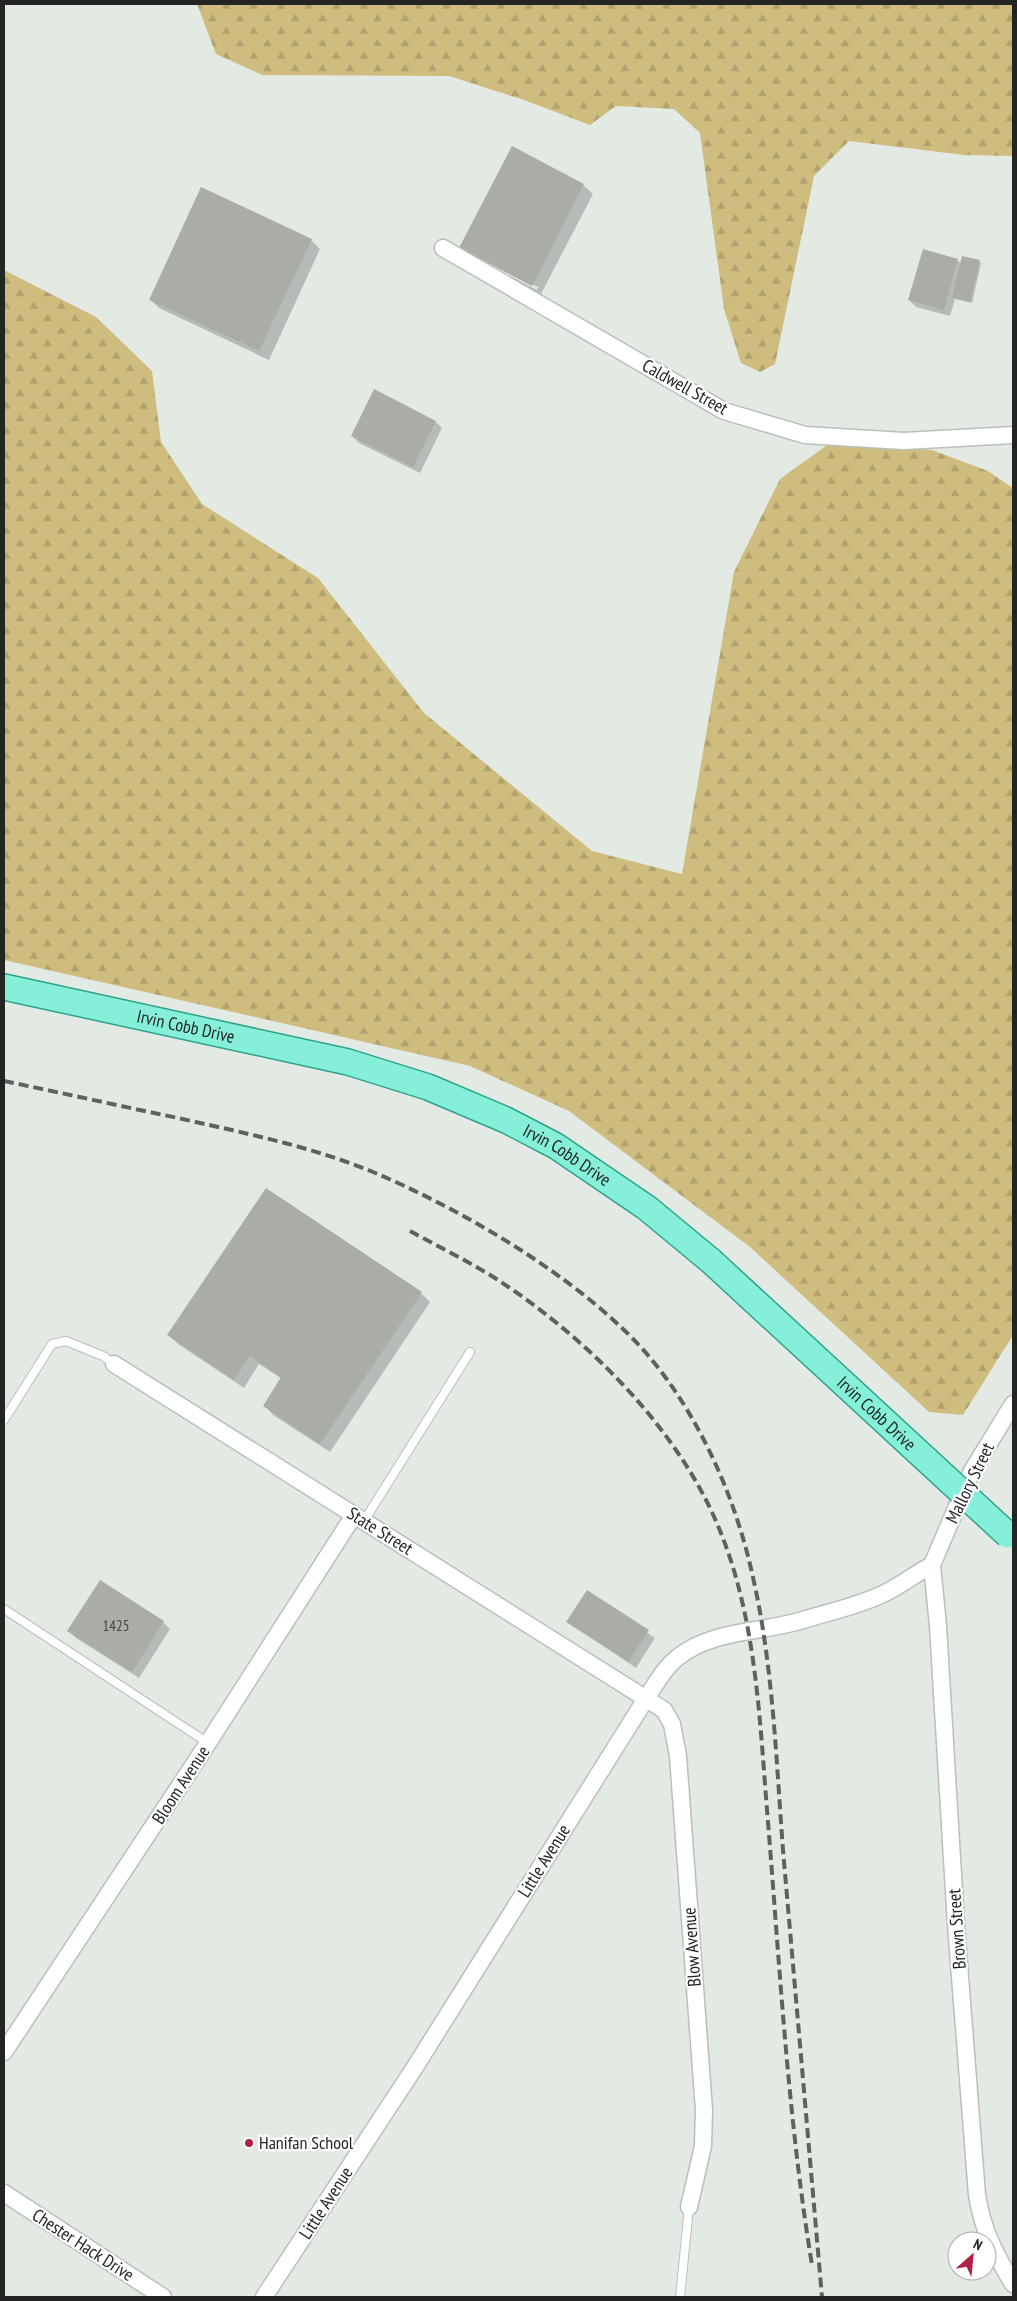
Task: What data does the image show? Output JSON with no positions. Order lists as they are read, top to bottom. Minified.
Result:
{"streets":{"main road":["Irvin Cobb Drive"],"street":["Caldwell Street","Mallory Street","State Street","Bloom Avenue","Little Avenue","Brown Street","Blow Avenue","Chester Hack Drive"]},"crossings":[["Mallory Street","Little Avenue"],["Mallory Street","Brown Street"],["State Street","Bloom Avenue"],["State Street","Little Avenue"],["State Street","Blow Avenue"],["Little Avenue","Brown Street"],["Little Avenue","Blow Avenue"]],"places":["Hanifan School"],"house_numbers":["1425"],"north":"top right"}
